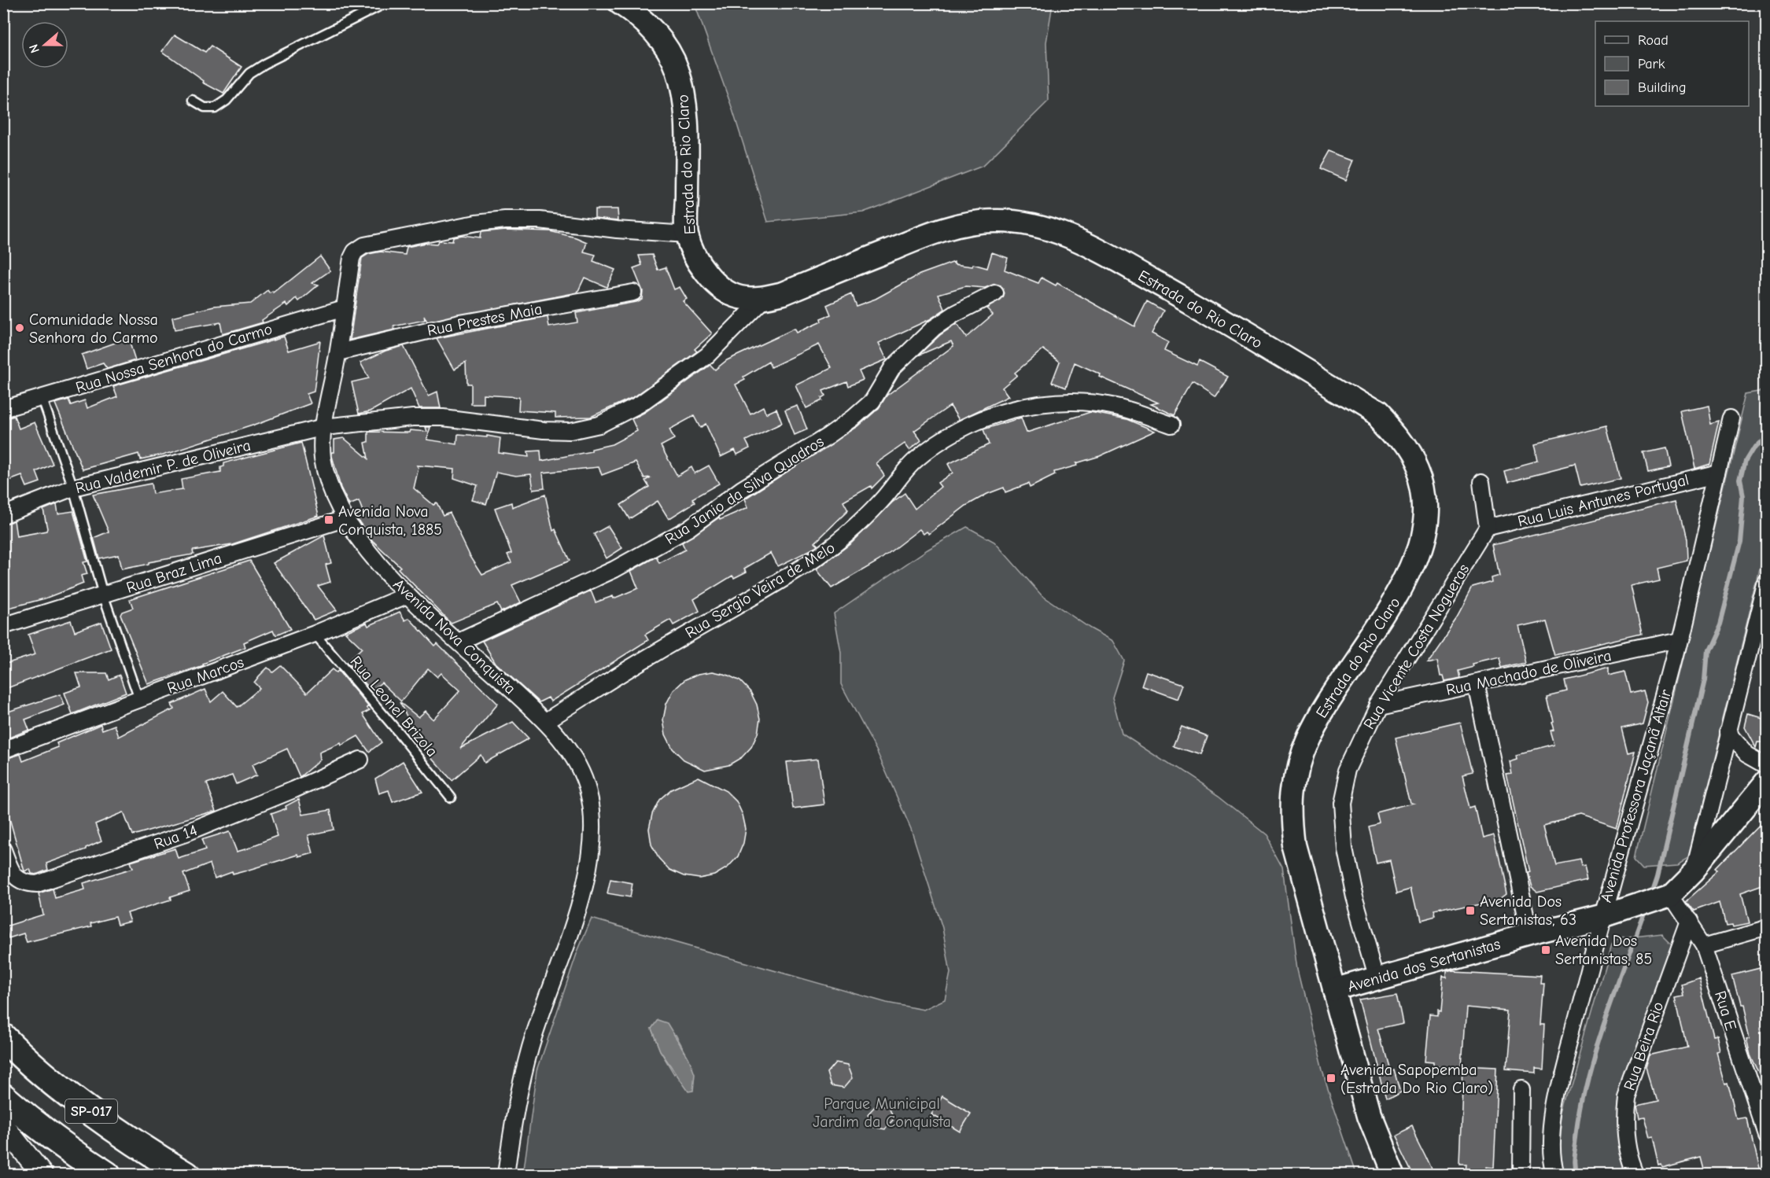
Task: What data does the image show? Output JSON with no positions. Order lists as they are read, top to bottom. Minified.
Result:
{"streets":{"highway":["SP-017"],"main road":["Estrada do Rio Claro","Avenida dos Sertanistas"],"street":["Rua Prestes Maia","Rua Nossa Senhora do Carmo","Rua Valdemir P. de Oliveira","Rua Janio da Silva Quadros","Rua Luis Antunes Portugal","Rua Braz Lima","Rua Sergio Veira de Melo","Avenida Nova Conquista","Rua Vicente Costa Nogueras","Rua Machado de Oliveira","Rua Marcos","Avenida Professora Jaçanã Altair","Rua 14","Rua E","Rua Beira Rio"],"lane":["Rua Leonel Brizola"]},"crossings":[["Estrada do Rio Claro","Rua Valdemir P. de Oliveira"],["Estrada do Rio Claro","Avenida Nova Conquista"],["Estrada do Rio Claro","Avenida dos Sertanistas"],["Rua Prestes Maia","Avenida Nova Conquista"],["Rua Nossa Senhora do Carmo","Avenida Nova Conquista"],["Rua Valdemir P. de Oliveira","Avenida Nova Conquista"],["Rua Janio da Silva Quadros","Avenida Nova Conquista"],["Rua Luis Antunes Portugal","Rua Vicente Costa Nogueras"],["Rua Luis Antunes Portugal","Avenida Professora Jaçanã Altair"],["Rua Braz Lima","Avenida Nova Conquista"],["Rua Sergio Veira de Melo","Avenida Nova Conquista"],["Avenida Nova Conquista","Rua Marcos"],["Rua Vicente Costa Nogueras","Rua Machado de Oliveira"],["Rua Vicente Costa Nogueras","Avenida dos Sertanistas"],["Rua Machado de Oliveira","Avenida Professora Jaçanã Altair"],["Rua Marcos","Rua Leonel Brizola"],["Avenida Professora Jaçanã Altair","Avenida dos Sertanistas"],["Avenida dos Sertanistas","Rua E"],["Rua E","Rua Beira Rio"]],"parks":["Parque Municipal Jardim da Conquista"],"places":{"other":["Comunidade Nossa Senhora do Carmo"],"transit":["Avenida Nova Conquista, 1885","Avenida Dos Sertanistas, 63","Avenida Dos Sertanistas, 85","Avenida Sapopemba (Estrada Do Rio Claro)"]},"legend":["Road","Park","Building"],"north":"left"}
